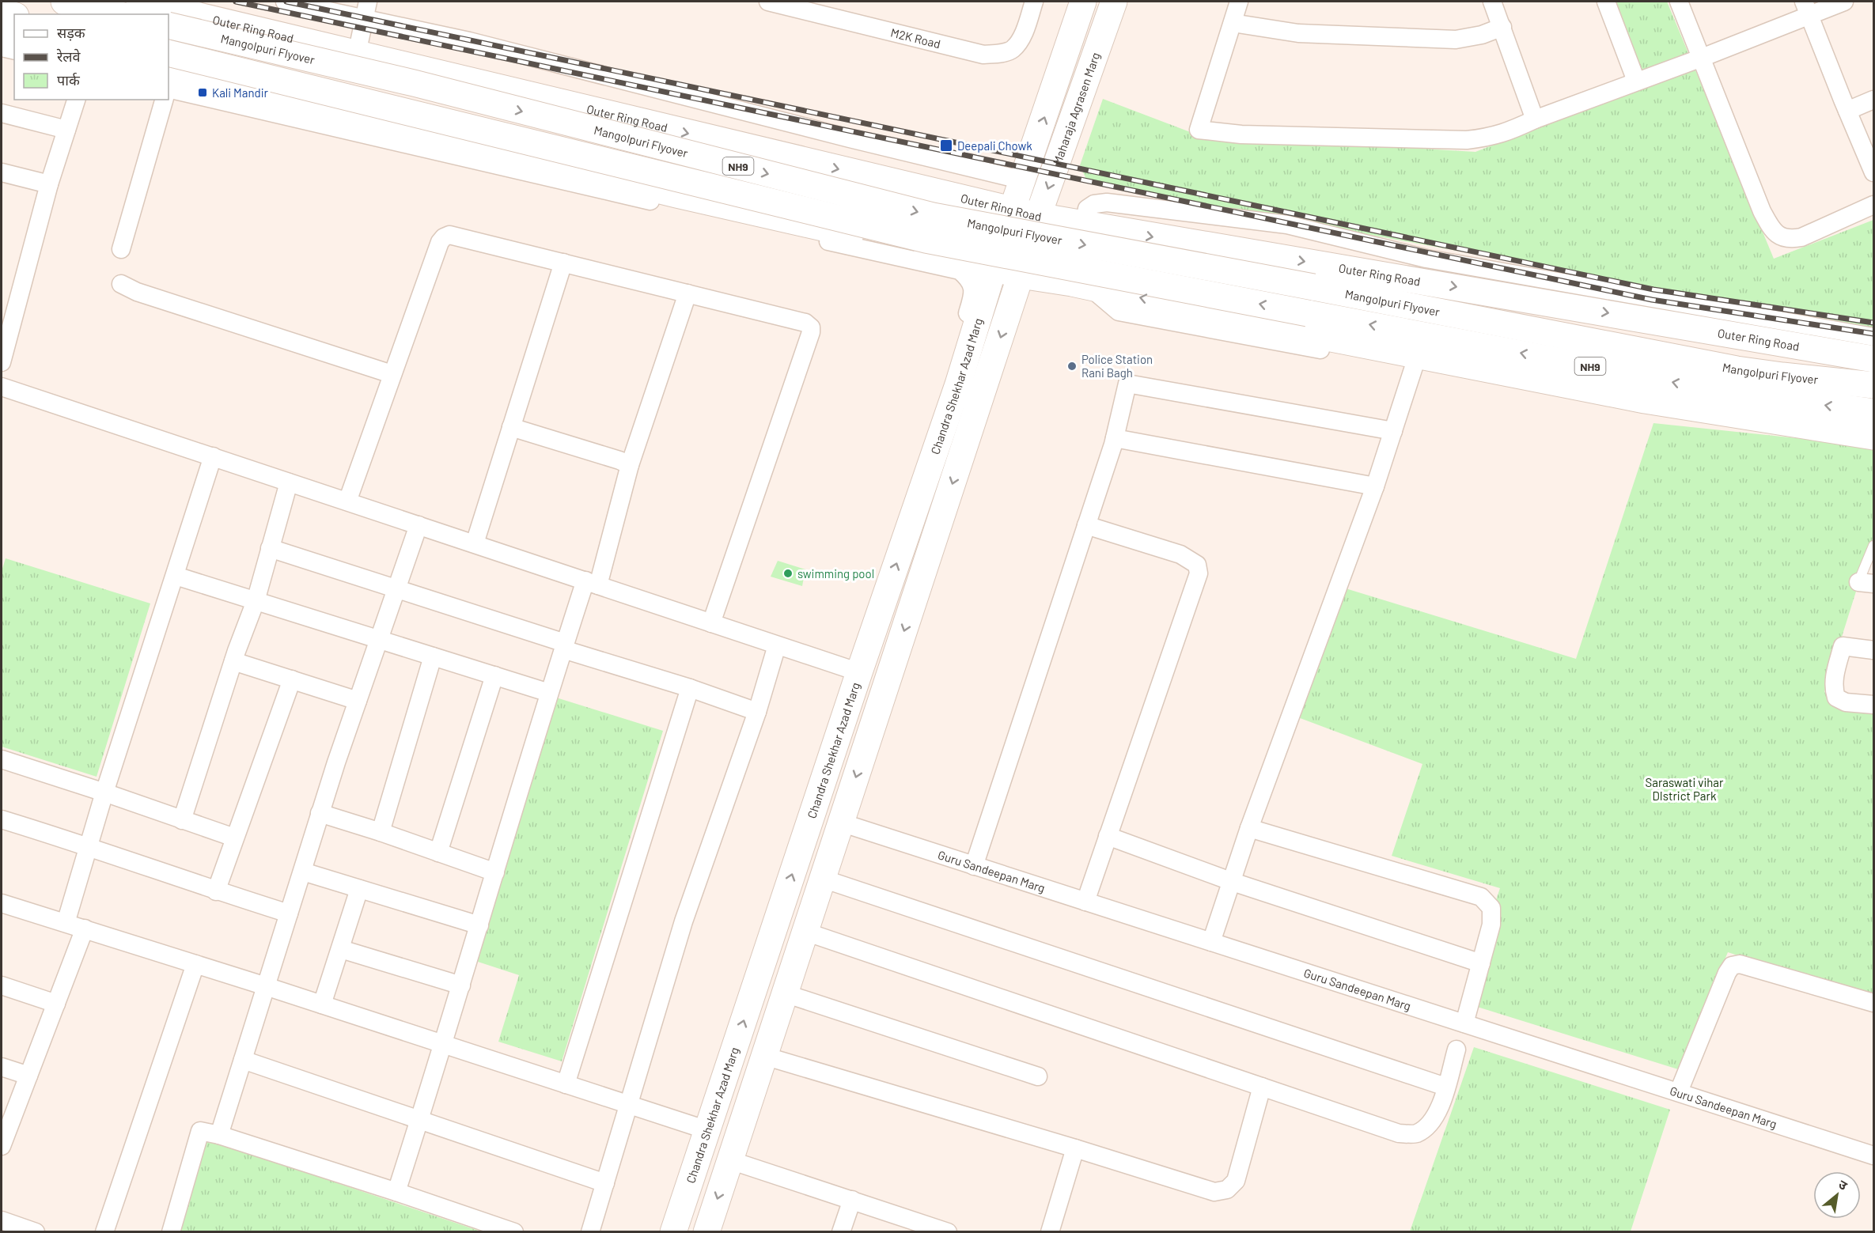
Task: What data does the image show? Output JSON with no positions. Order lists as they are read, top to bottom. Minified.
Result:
{"streets":{"main road":["Outer Ring Road","Mangolpuri Flyover","Maharaja Agrasen Marg","NH9","Chandra Shekhar Azad Marg"],"street":["M2K Road","Guru Sandeepan Marg"]},"crossings":[["Outer Ring Road","Maharaja Agrasen Marg"]],"parks":["Saraswati vihar DIstrict Park"],"places":{"transit":["Kali Mandir","Deepali Chowk"],"other":["Police Station Rani Bagh","swimming pool"]},"legend":["सड़क","रेलवे","पार्क"],"north":"top right"}
